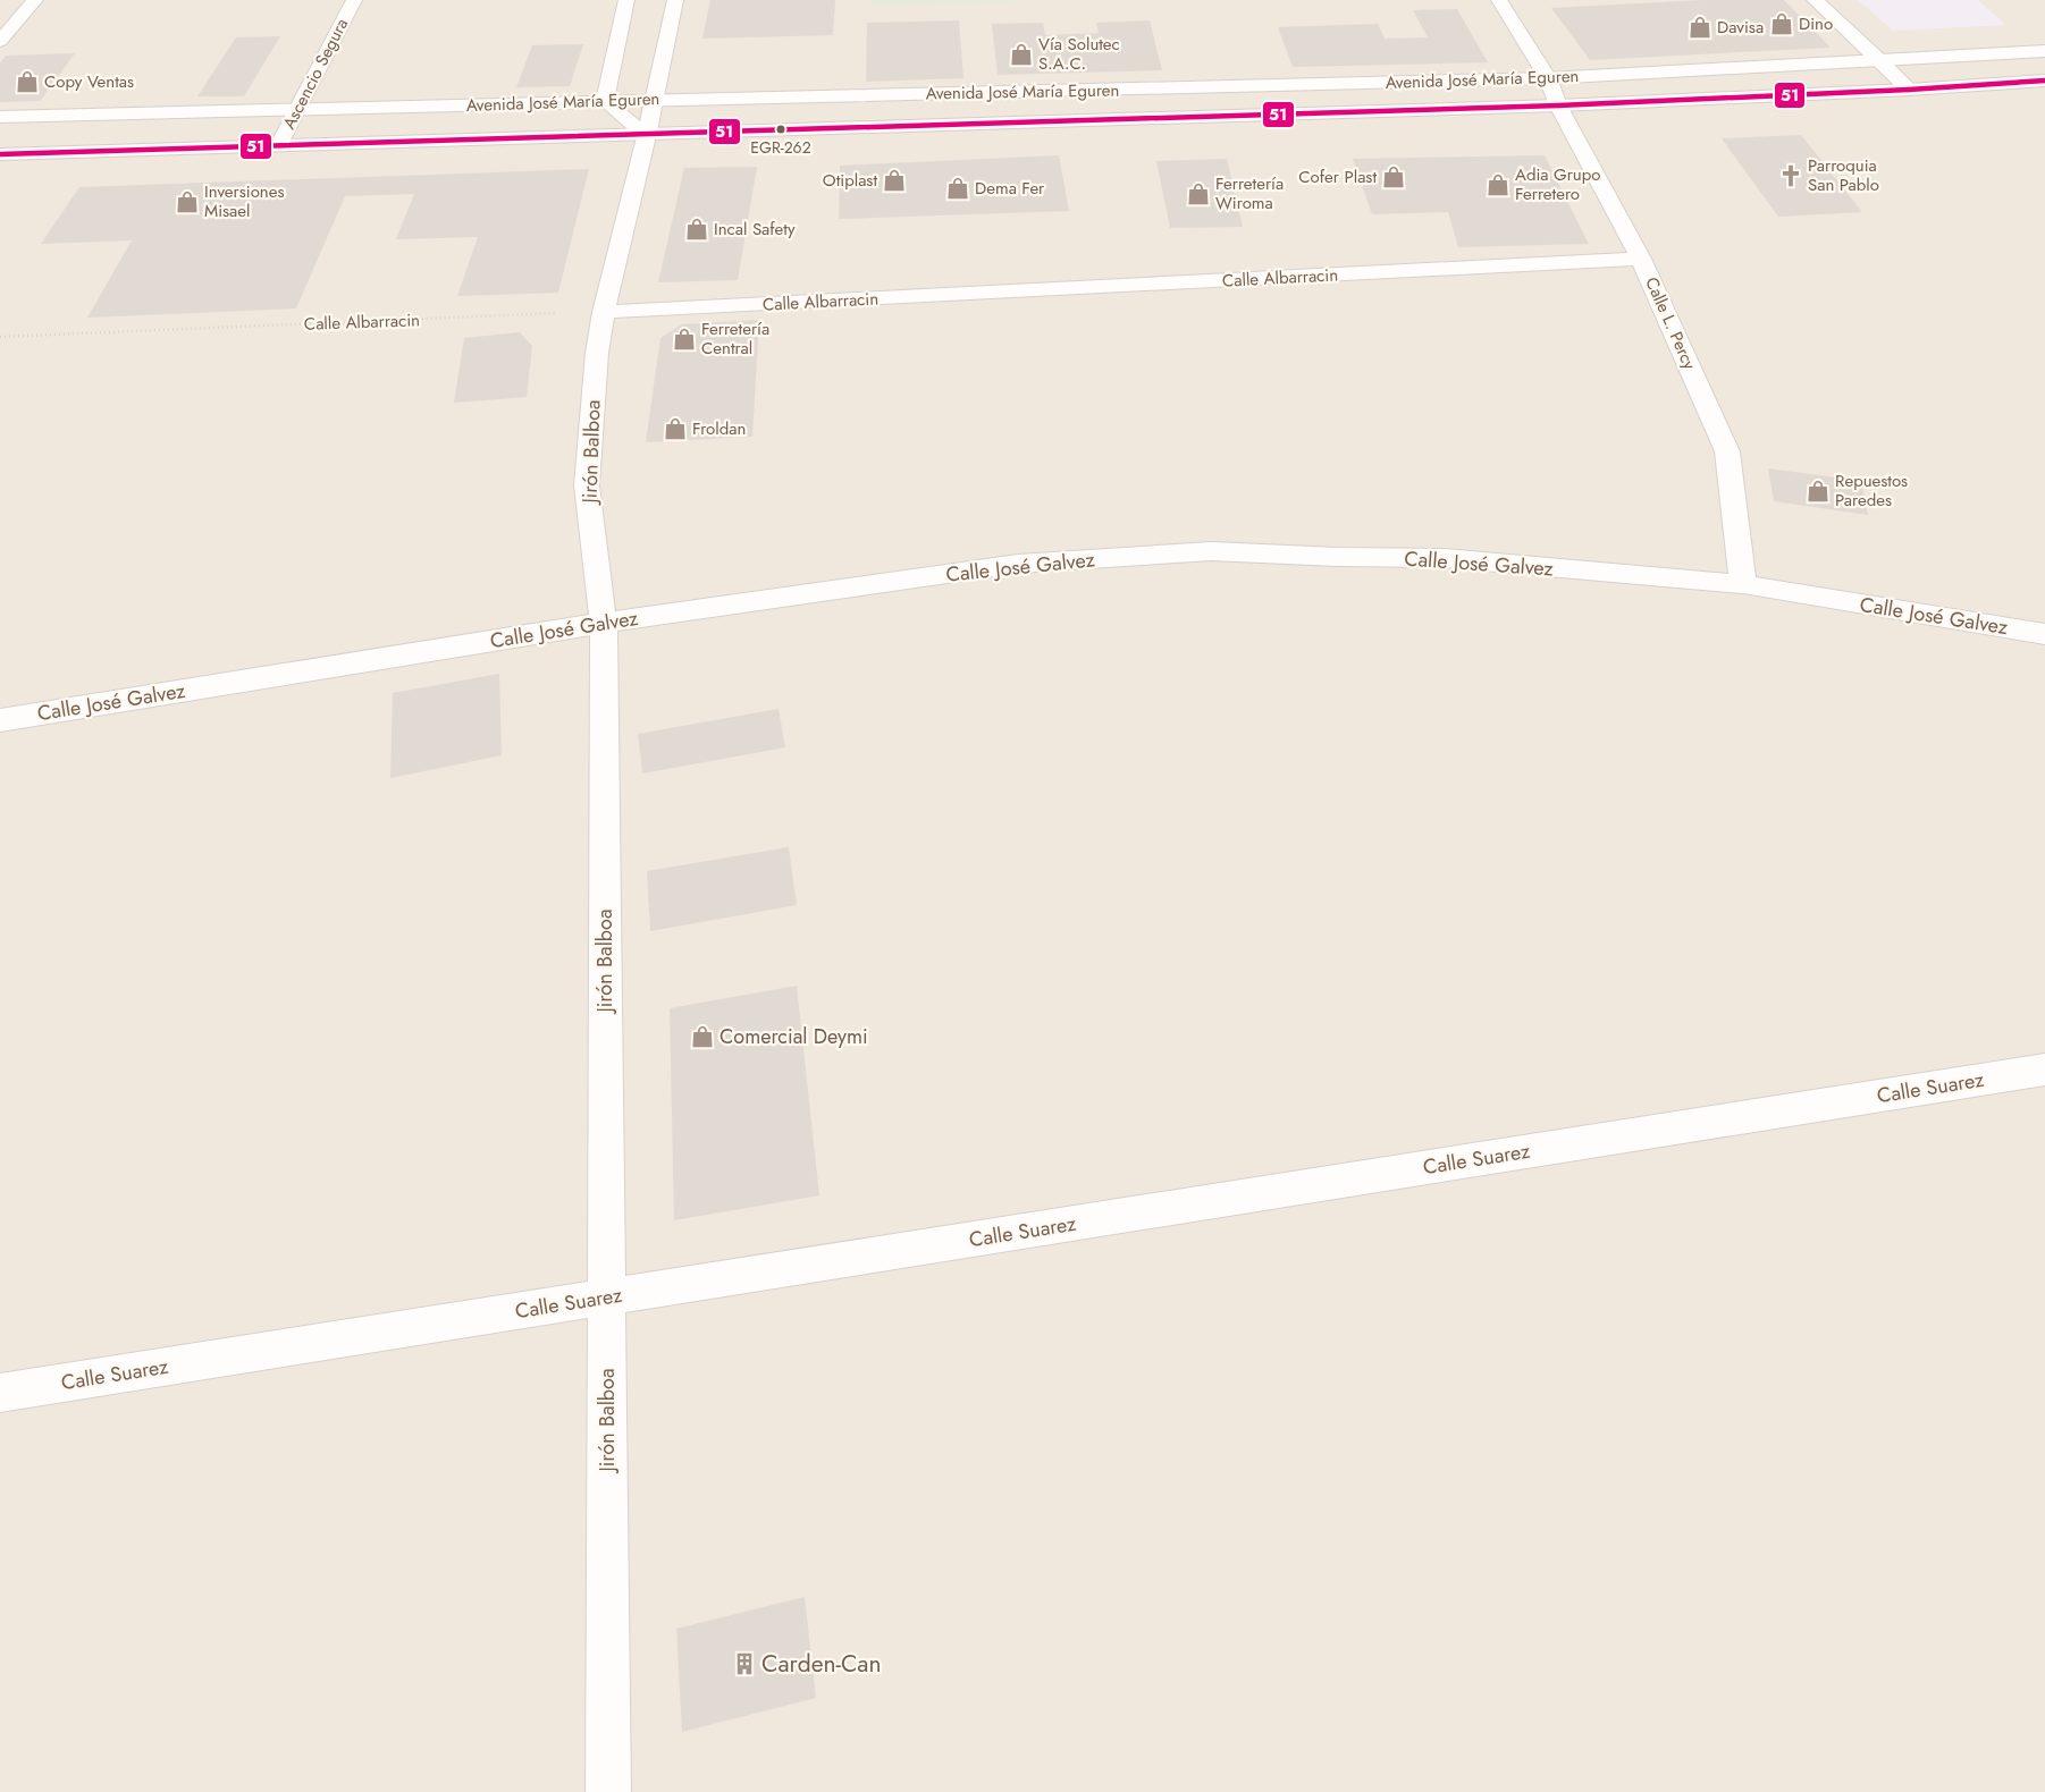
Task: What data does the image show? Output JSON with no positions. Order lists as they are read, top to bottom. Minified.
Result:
{"streets":{"street":["Ascencio Segura","Avenida José María Eguren","Calle Albarracin","Calle L. Percy","Jirón Balboa","Calle José Galvez","Calle Suarez"]},"crossings":[["Ascencio Segura","Avenida José María Eguren"],["Avenida José María Eguren","Calle L. Percy"],["Avenida José María Eguren","Jirón Balboa"],["Calle Albarracin","Calle L. Percy"],["Calle Albarracin","Jirón Balboa"],["Calle L. Percy","Calle José Galvez"],["Jirón Balboa","Calle José Galvez"],["Jirón Balboa","Calle Suarez"]],"places":{"shop":["Dino","Davisa","Vía Solutec S.A.C.","Copy Ventas","Cofer Plast","Otiplast","Adia Grupo Ferretero","Dema Fer","Ferretería Wiroma","Inversiones Misael","Incal Safety","Ferretería Central","Froldan","Repuestos Paredes","Comercial Deymi"],"other":["EGR-262"],"church":["Parroquia San Pablo"],"building":["Carden-Can"]},"lines":["transit line 51"]}
